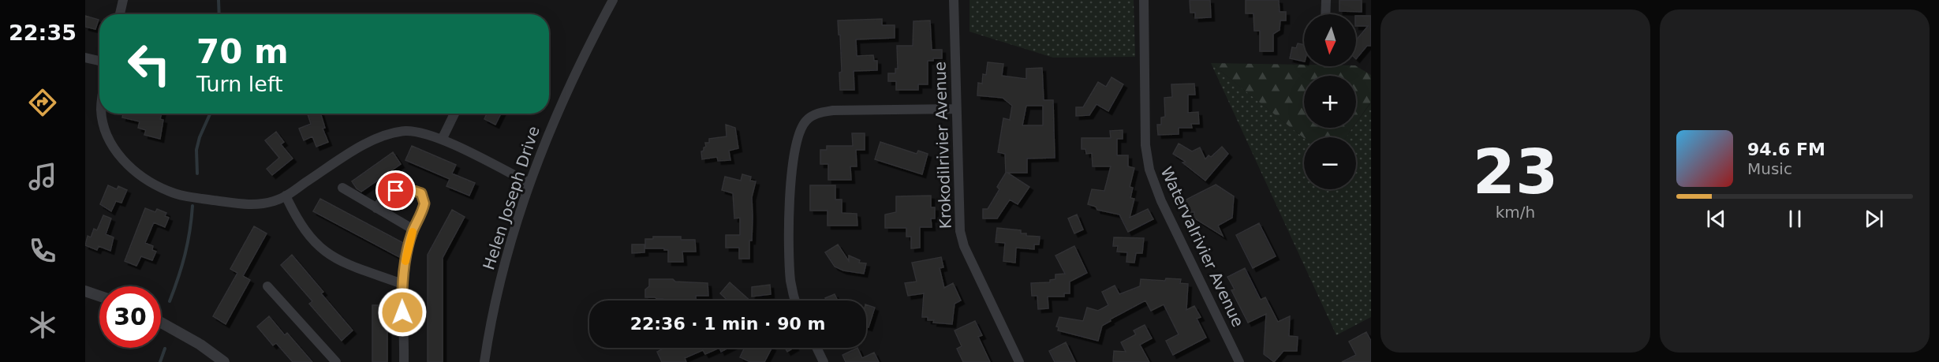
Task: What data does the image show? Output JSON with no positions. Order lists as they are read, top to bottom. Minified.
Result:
{"streets":{"street":["Krokodilrivier Avenue","Helen Joseph Drive","Watervalrivier Avenue"]},"north":"bottom","page":{"tabs":"22:35","tile":["23","km/h"],"map_buttons":["+","−"],"turn":["70 m","Turn left"],"song":["94.6 FM","Music"],"limit":"30","trip":"22:36 · 1 min · 90 m"}}
